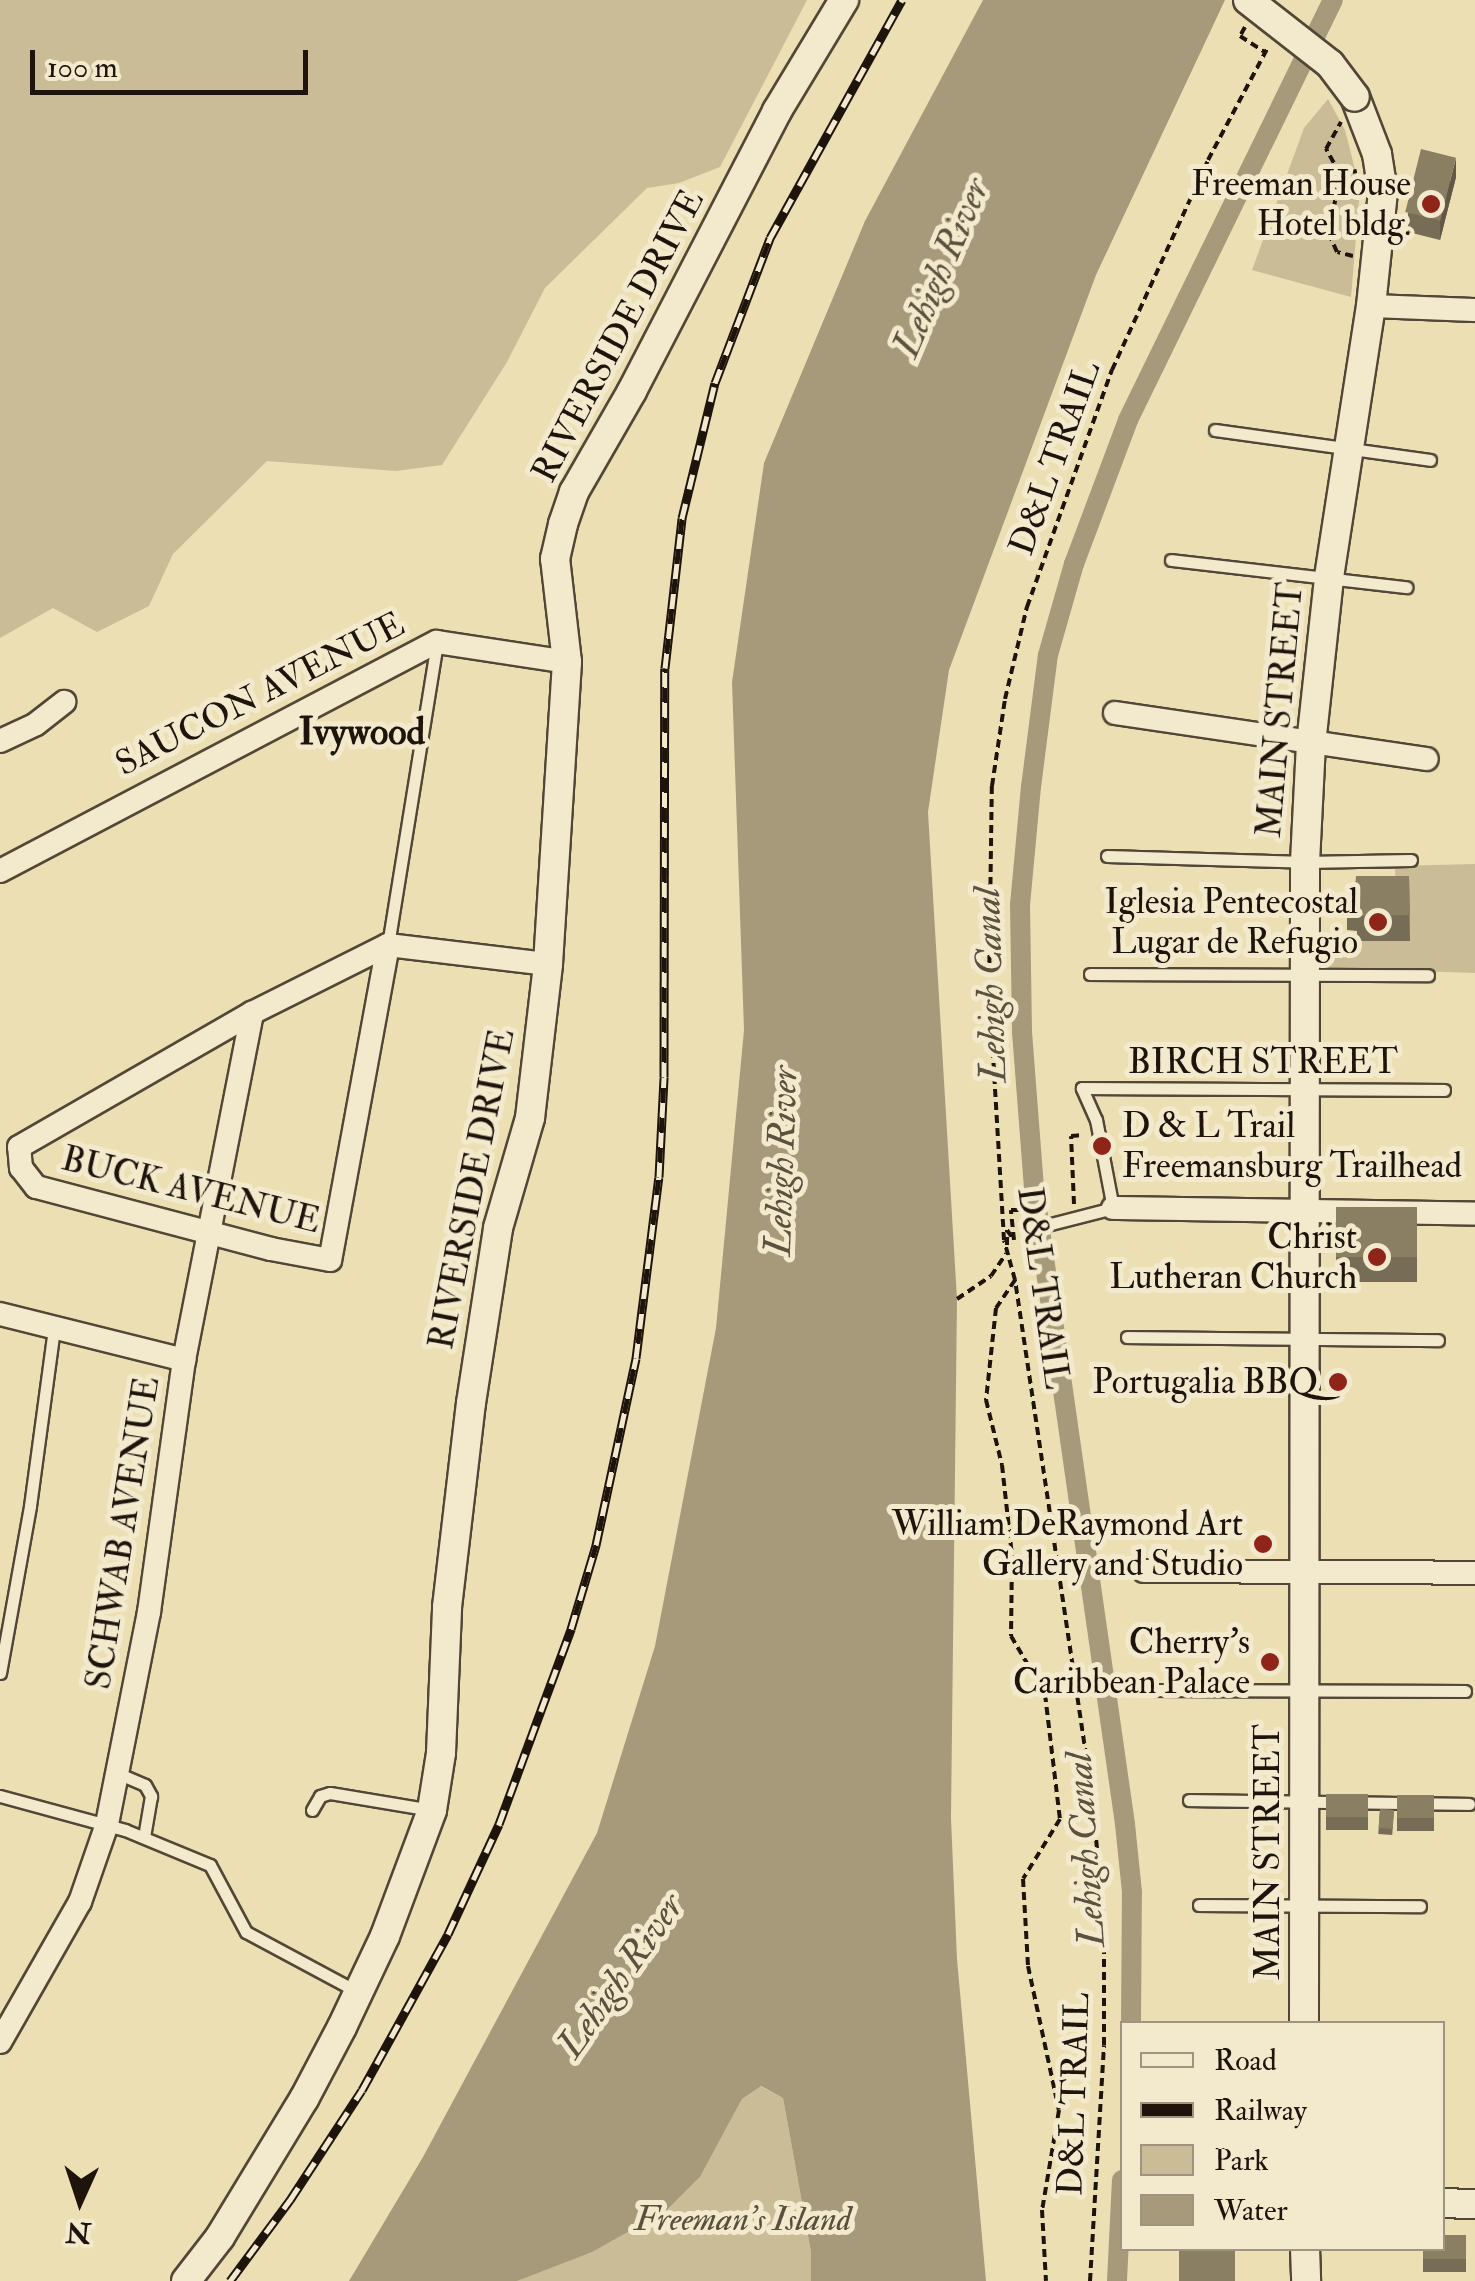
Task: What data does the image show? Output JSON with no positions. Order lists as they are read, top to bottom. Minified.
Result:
{"streets":{"street":["RIVERSIDE DRIVE","SAUCON AVENUE","MAIN STREET","BUCK AVENUE","SCHWAB AVENUE"],"lane":["BIRCH STREET"],"path":["D&L TRAIL"]},"crossings":[["RIVERSIDE DRIVE","SAUCON AVENUE"],["MAIN STREET","BIRCH STREET"],["BUCK AVENUE","SCHWAB AVENUE"]],"districts":["Ivywood"],"water":["Lehigh River","Lehigh Canal"],"parks":["Freeman's Island"],"places":["Freeman House Hotel bldg.","Iglesia Pentecostal Lugar de Refugio","D & L Trail Freemansburg Trailhead","Christ Lutheran Church","Portugalia BBQ","William DeRaymond Art Gallery and Studio","Cherry's Caribbean Palace"],"legend":["Road","Railway","Park","Water"],"scale_bar":"100 m","north":"bottom"}
